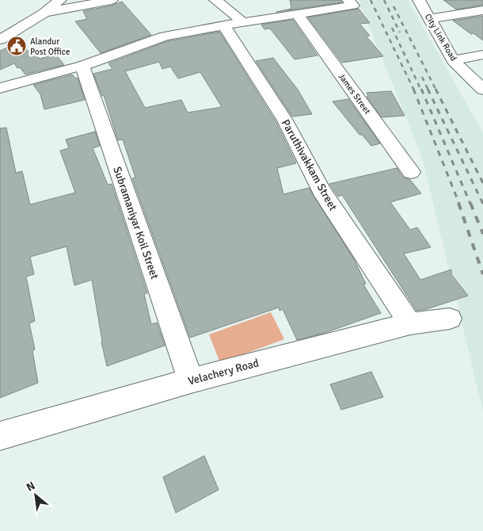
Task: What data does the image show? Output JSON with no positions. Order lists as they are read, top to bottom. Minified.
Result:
{"streets":{"street":["City Link Road","James Street","Paruthivakkam Street","Subramaniyar Koil Street","Velachery Road"]},"crossings":[["Paruthivakkam Street","Velachery Road"],["Subramaniyar Koil Street","Velachery Road"]],"places":{"public building":["Alandur Post Office"]},"north":"top left"}
